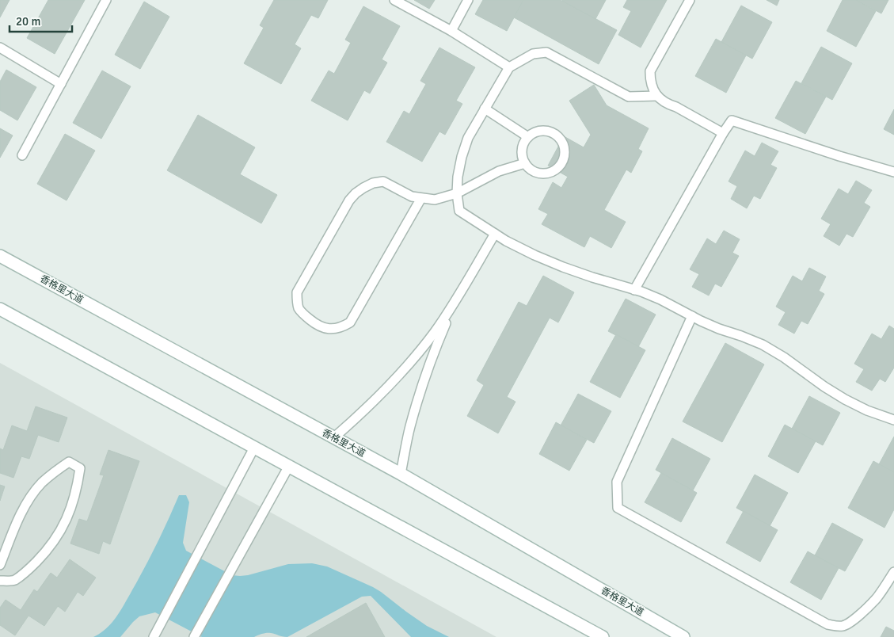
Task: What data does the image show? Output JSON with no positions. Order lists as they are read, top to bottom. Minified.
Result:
{"streets":{"main road":["香格里大道"]},"scale_bar":"20 m"}
